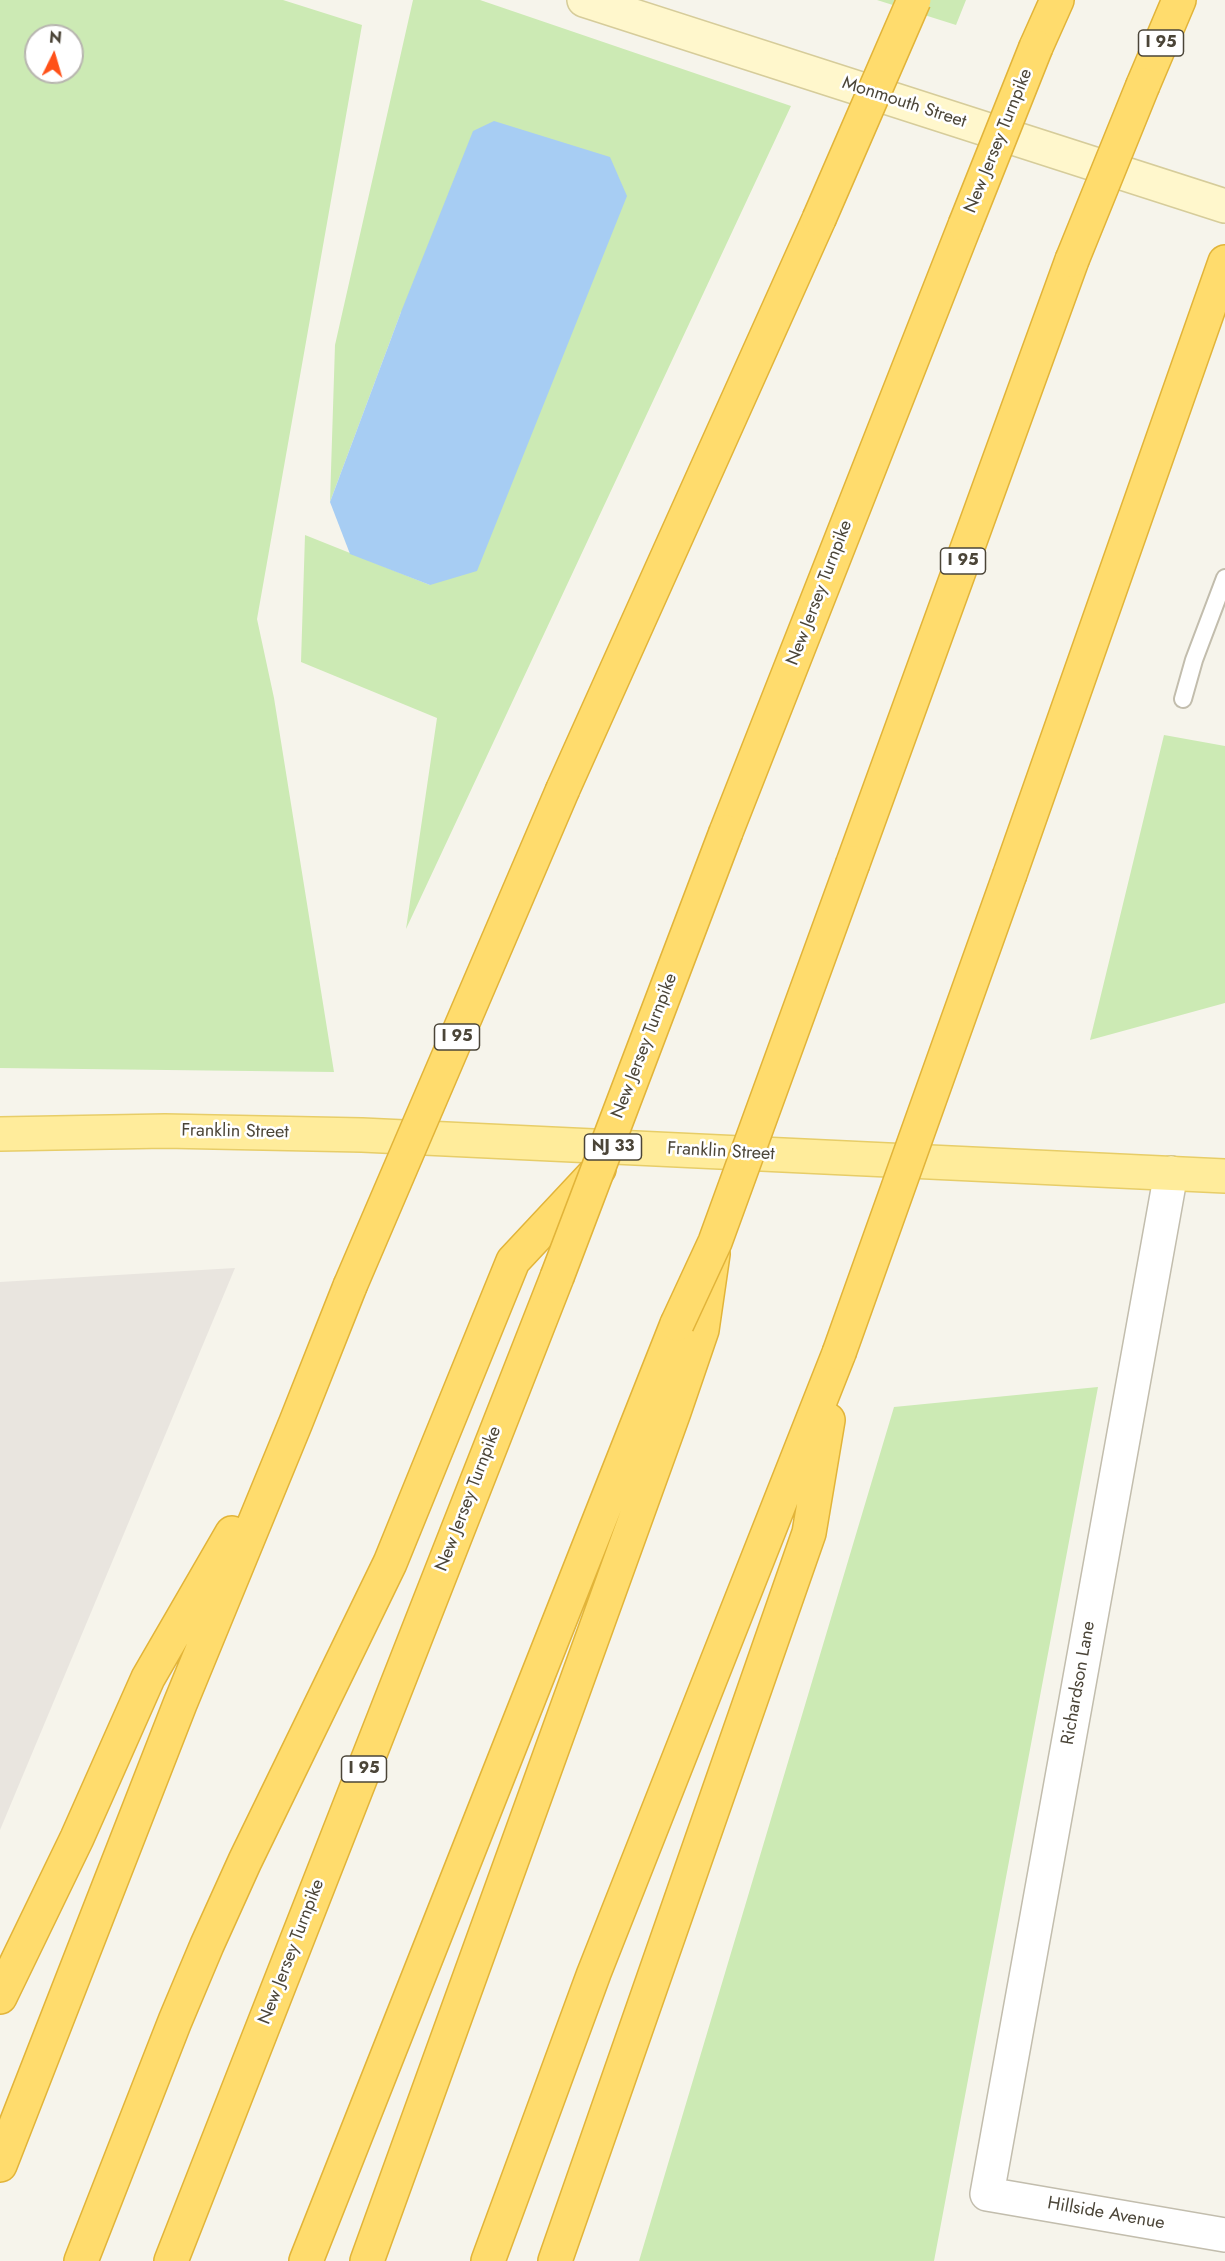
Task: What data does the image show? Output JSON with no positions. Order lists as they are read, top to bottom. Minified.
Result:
{"streets":{"highway":["I 95","New Jersey Turnpike"],"main road":["Franklin Street","NJ 33"],"street":["Monmouth Street","Richardson Lane","Hillside Avenue"]},"crossings":[["Franklin Street","Richardson Lane"],["Richardson Lane","Hillside Avenue"]],"north":"top"}
